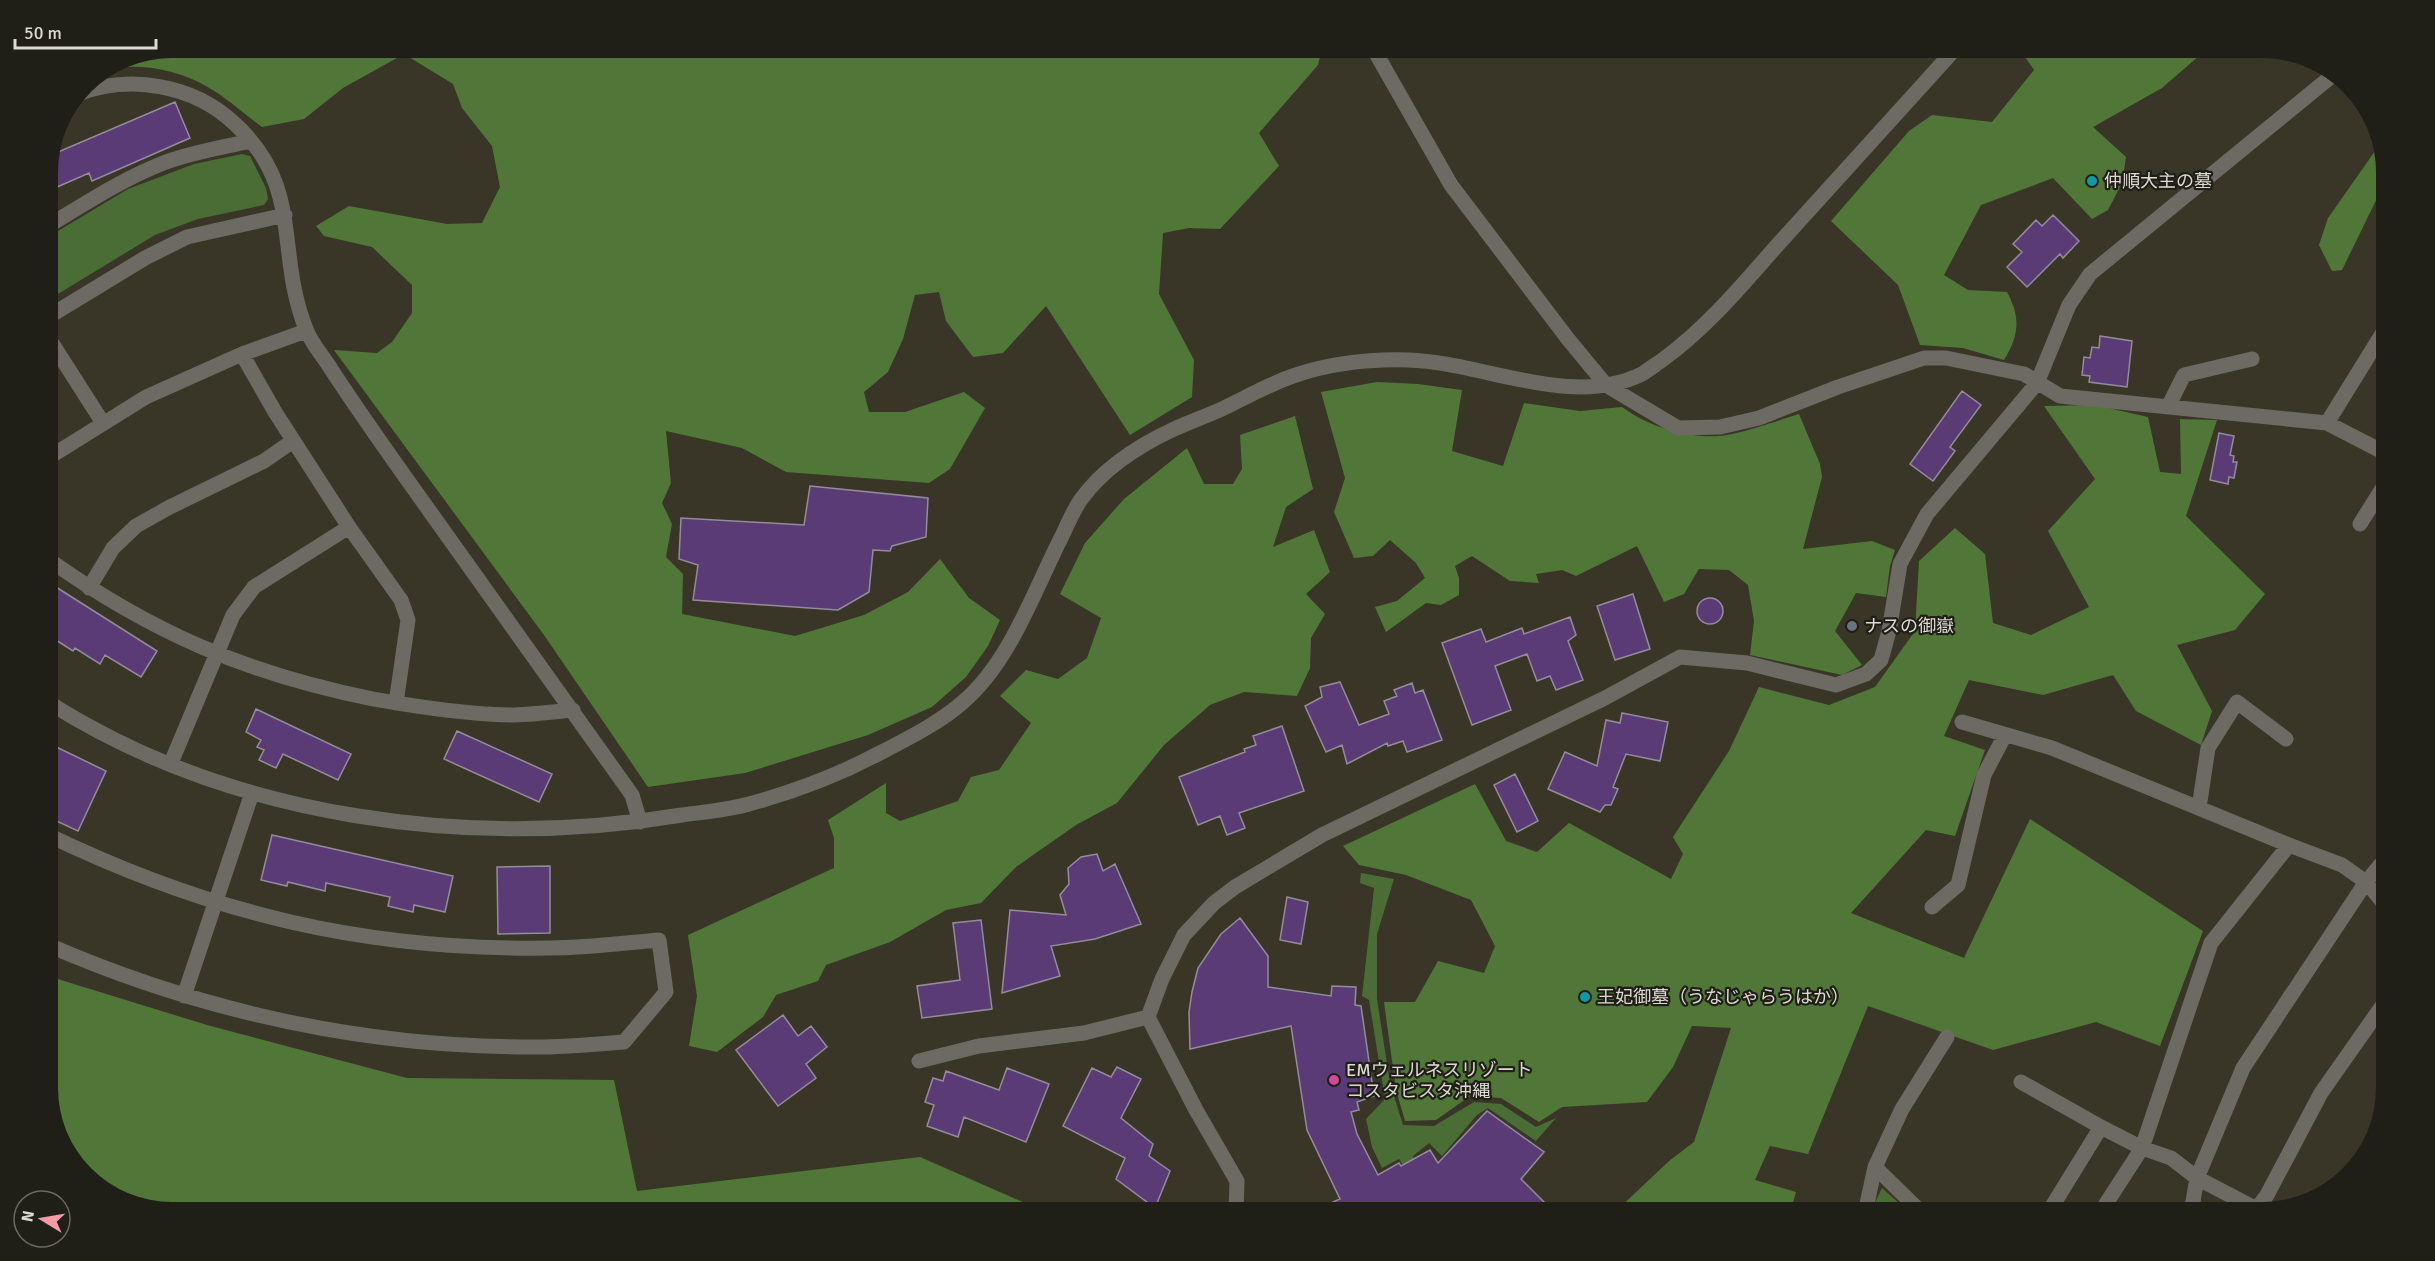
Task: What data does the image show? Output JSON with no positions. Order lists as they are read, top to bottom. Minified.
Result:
{"places":["仲順大主の墓","ナスの御嶽","王妃御墓（うなじゃらうはか）","EMウェルネスリゾート コスタビスタ沖縄"],"scale_bar":"50 m","north":"left"}
